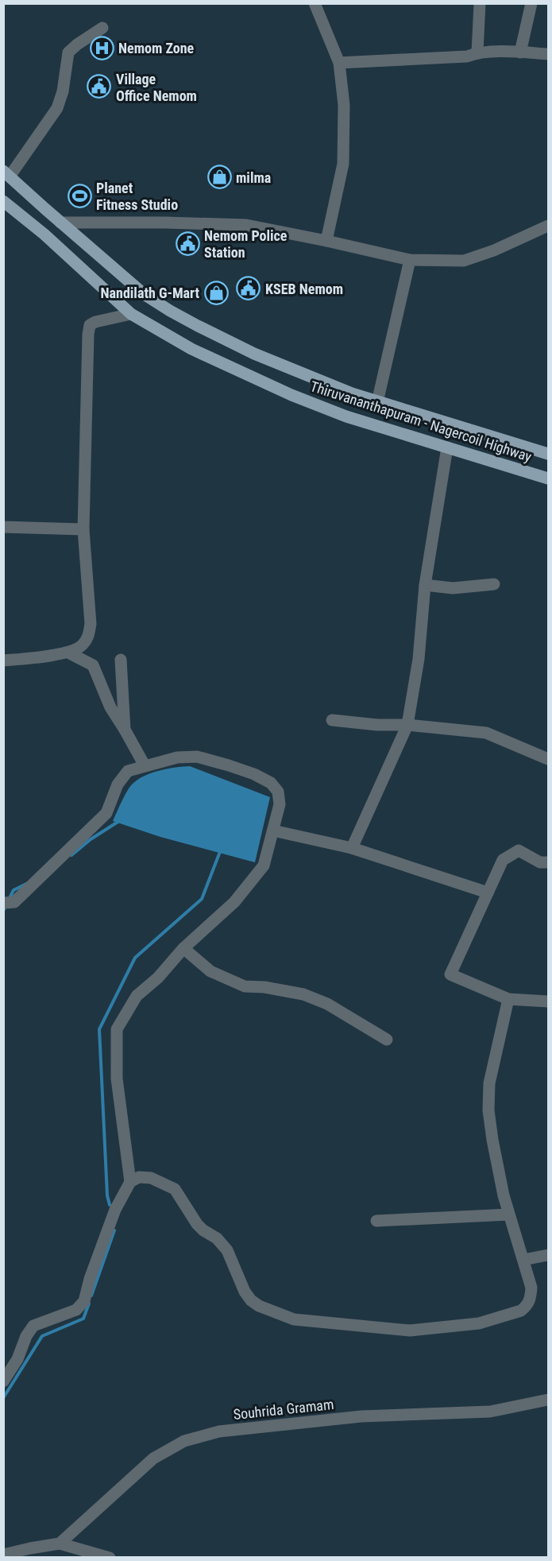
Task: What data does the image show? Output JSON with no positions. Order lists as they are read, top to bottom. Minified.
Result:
{"streets":{"main road":["Thiruvananthapuram - Nagercoil Highway"],"street":["Souhrida Gramam"]},"places":{"hospital":["Nemom Zone"],"public building":["Village Office Nemom","Nemom Police Station","KSEB Nemom"],"shop":["milma","Nandilath G-Mart"],"sports":["Planet Fitness Studio"]}}
